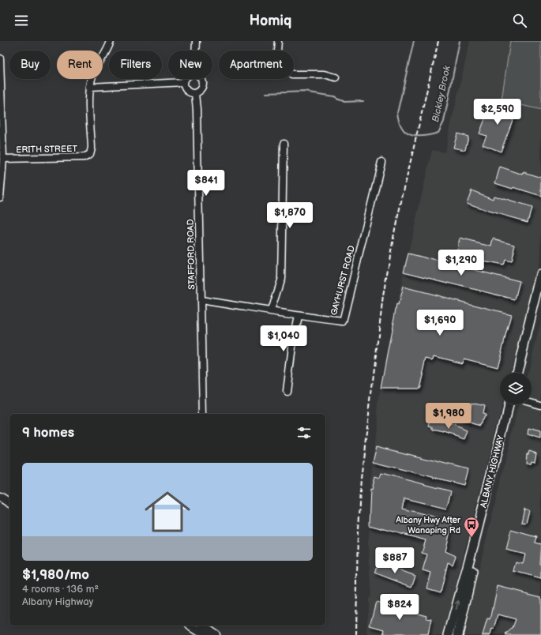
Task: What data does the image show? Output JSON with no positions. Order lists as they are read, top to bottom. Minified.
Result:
{"streets":{"highway":["ALBANY HIGHWAY"],"street":["ERITH STREET","STAFFORD ROAD","GAYHURST ROAD"]},"crossings":[["STAFFORD ROAD","GAYHURST ROAD"]],"water":["Bickley Brook"],"places":{"bus stop":["Albany Hwy After Wanaping Rd"]},"page":{"header":"Homiq","chip":["Buy","Rent","Filters","New","Apartment"],"price":["$2,590","$841","$1,870","$1,290","$1,690","$1,040","$1,980","$887","$824"],"heading":"9 homes","list":[{"name":"$1,980/mo","note":"4 rooms · 136 m² · Albany Highway"}]}}
